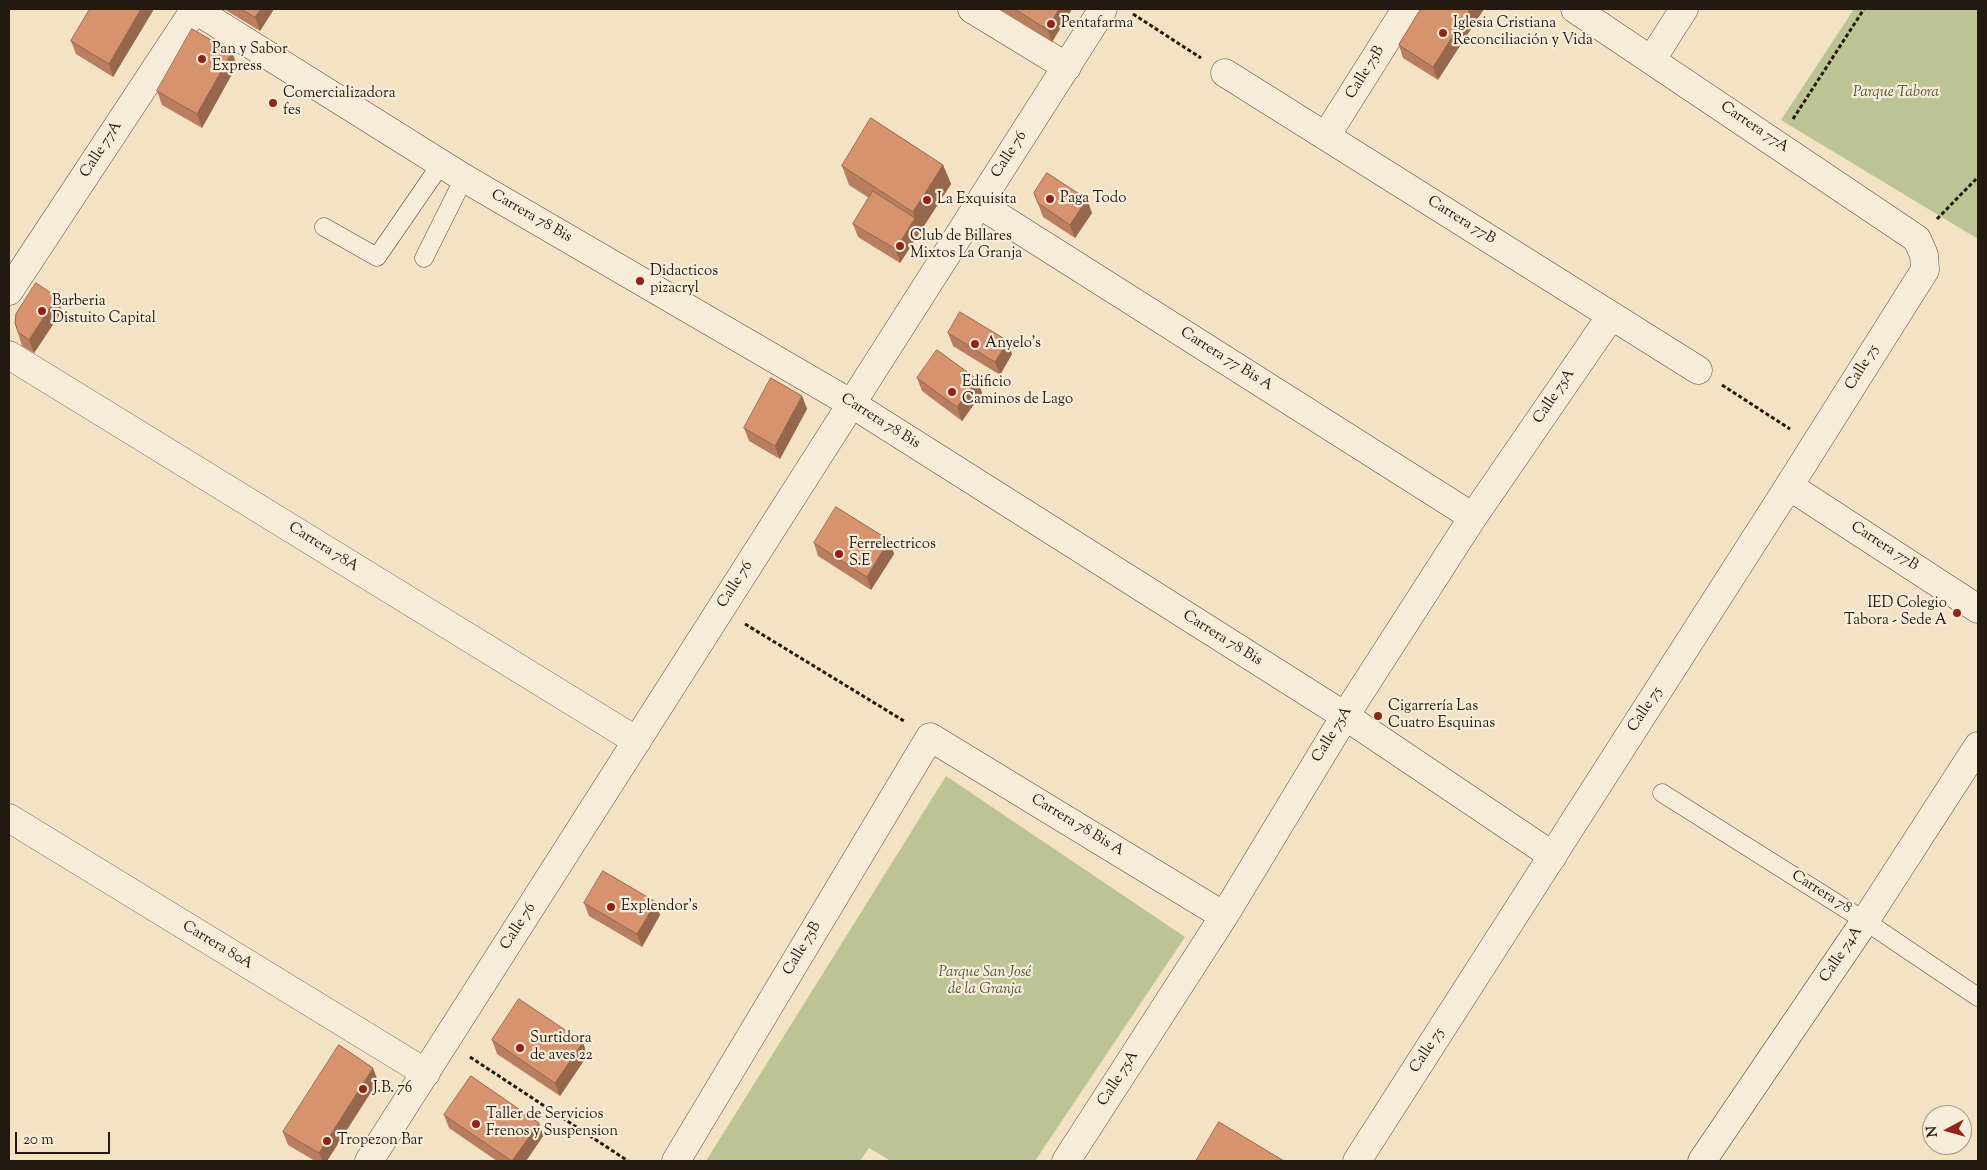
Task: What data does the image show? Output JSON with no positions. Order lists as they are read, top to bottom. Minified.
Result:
{"streets":{"street":["Calle 75B","Carrera 77A","Calle 77A","Calle 76","Carrera 78 Bis","Carrera 77B","Carrera 77 Bis A","Calle 75","Calle 75A","Carrera 78A","Carrera 78 Bis A","Carrera 80A","Calle 74A"],"lane":["Carrera 78"]},"crossings":[["Calle 75B","Carrera 77B"],["Calle 75B","Carrera 78 Bis A"],["Carrera 77A","Calle 75"],["Calle 77A","Carrera 78 Bis"],["Calle 76","Carrera 78 Bis"],["Calle 76","Carrera 77 Bis A"],["Calle 76","Carrera 78A"],["Calle 76","Carrera 80A"],["Carrera 78 Bis","Calle 75"],["Carrera 78 Bis","Calle 75A"],["Carrera 77B","Calle 75"],["Carrera 77B","Calle 75A"],["Carrera 77 Bis A","Calle 75A"],["Calle 75A","Carrera 78 Bis A"],["Carrera 78","Calle 74A"]],"parks":["Parque Tabora","Parque San José de la Granja"],"places":["Pentafarma","Iglesia Cristiana Reconciliación y Vida","Pan y Sabor Express","Comercializadora fes","Paga Todo","La Exquisita","Club de Billares Mixtos La Granja","Didacticos pizacryl","Barberia Distuito Capital","Anyelo's","Edificio Caminos de Lago","Ferrelectricos S.E","IED Colegio Tabora - Sede A","Cigarrería Las Cuatro Esquinas","Explendor's","Surtidora de aves 22","J.B. 76","Taller de Servicios Frenos y Suspension","Tropezon Bar"],"scale_bar":"20 m","north":"left"}
